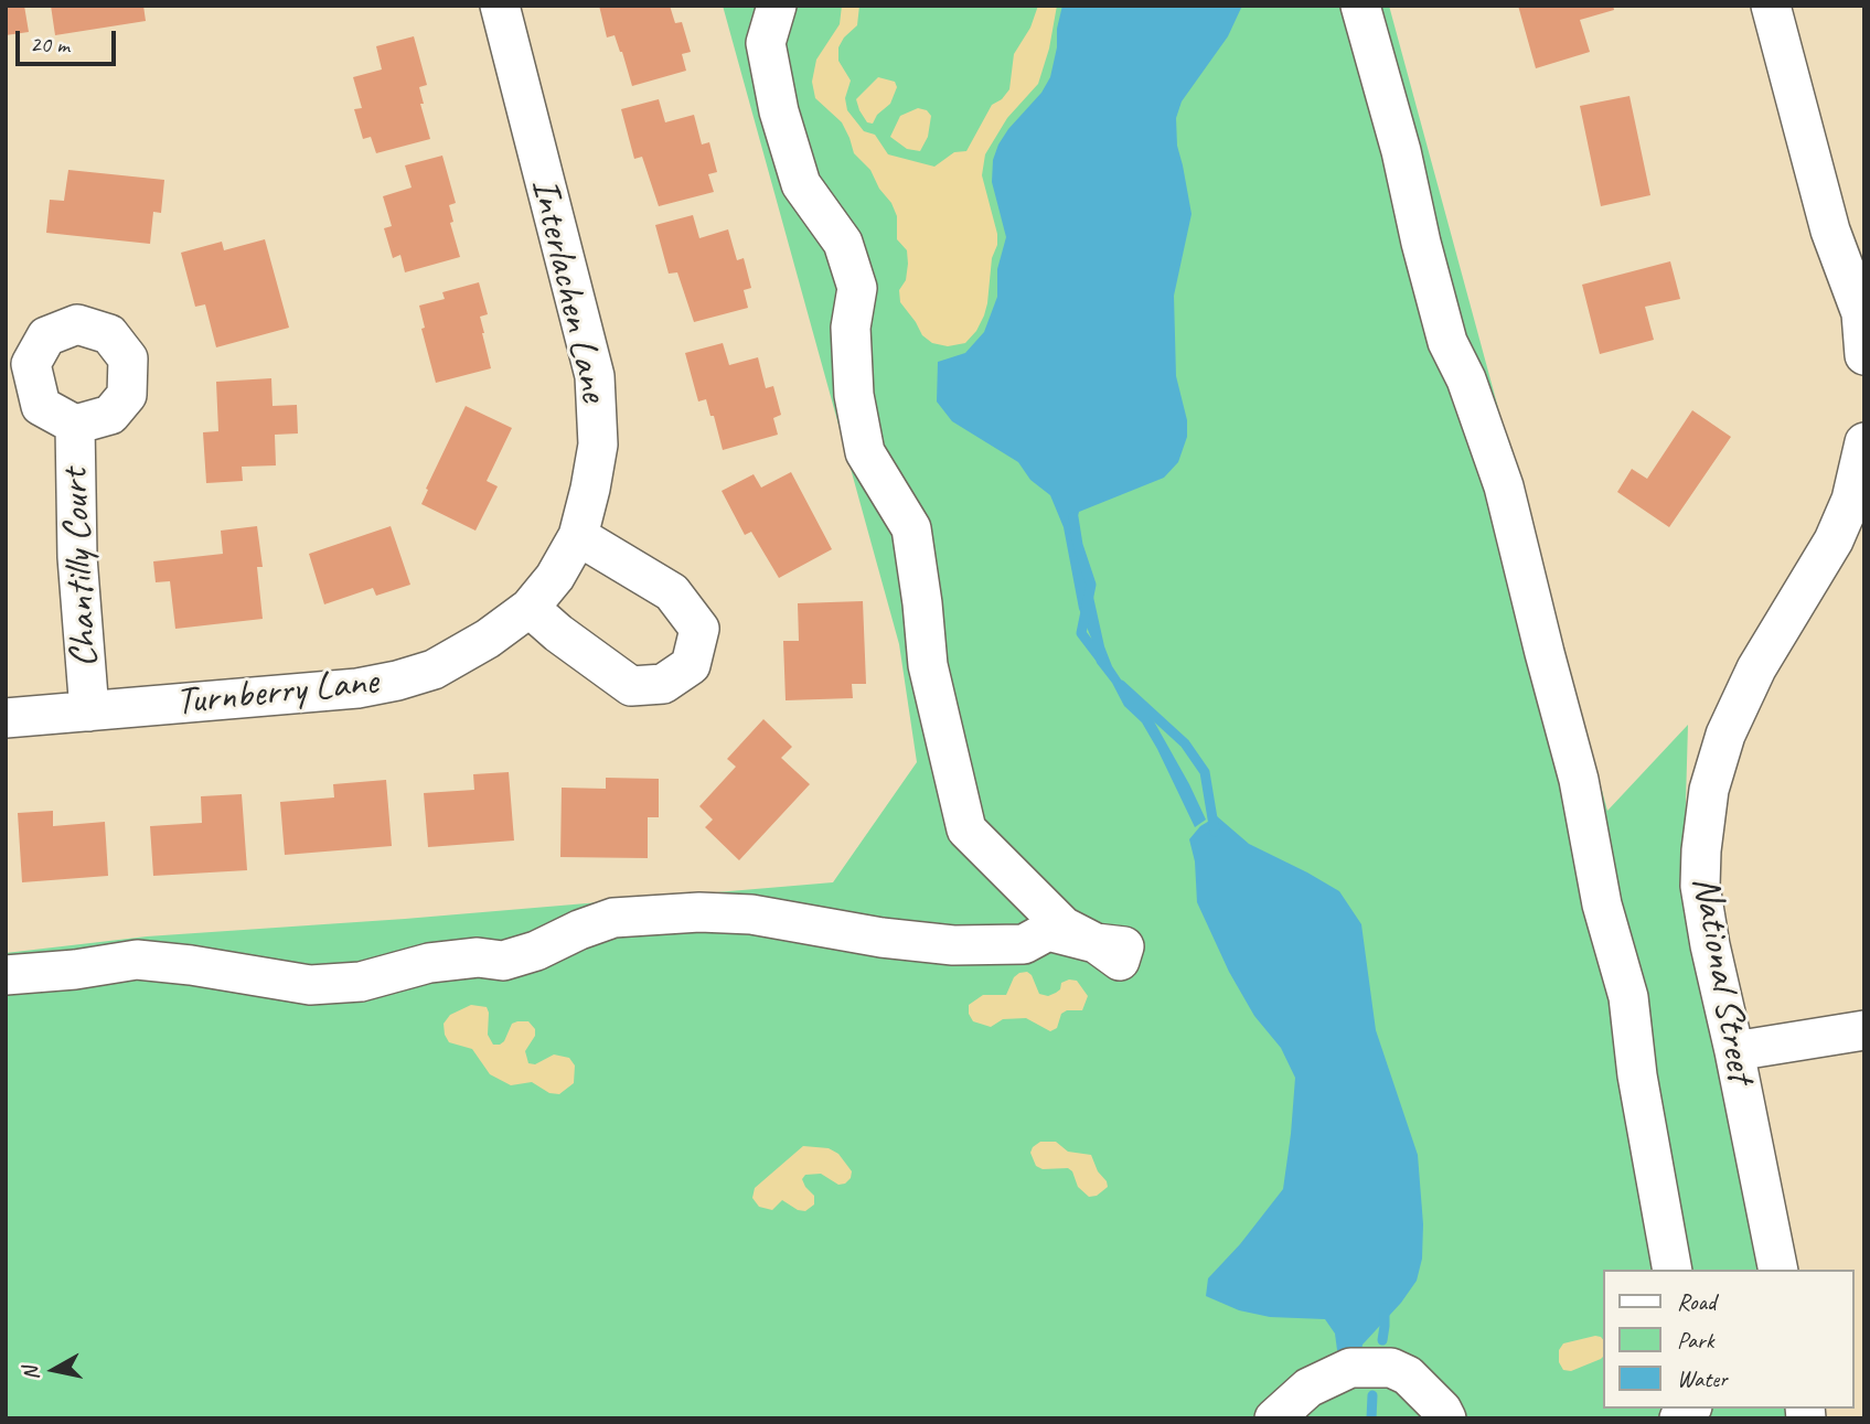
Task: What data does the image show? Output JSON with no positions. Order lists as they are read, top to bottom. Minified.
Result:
{"streets":{"street":["Interlachen Lane","Chantilly Court","Turnberry Lane","National Street"]},"crossings":[["Interlachen Lane","Turnberry Lane"],["Chantilly Court","Turnberry Lane"]],"legend":["Road","Park","Water"],"scale_bar":"20 m","north":"left"}
